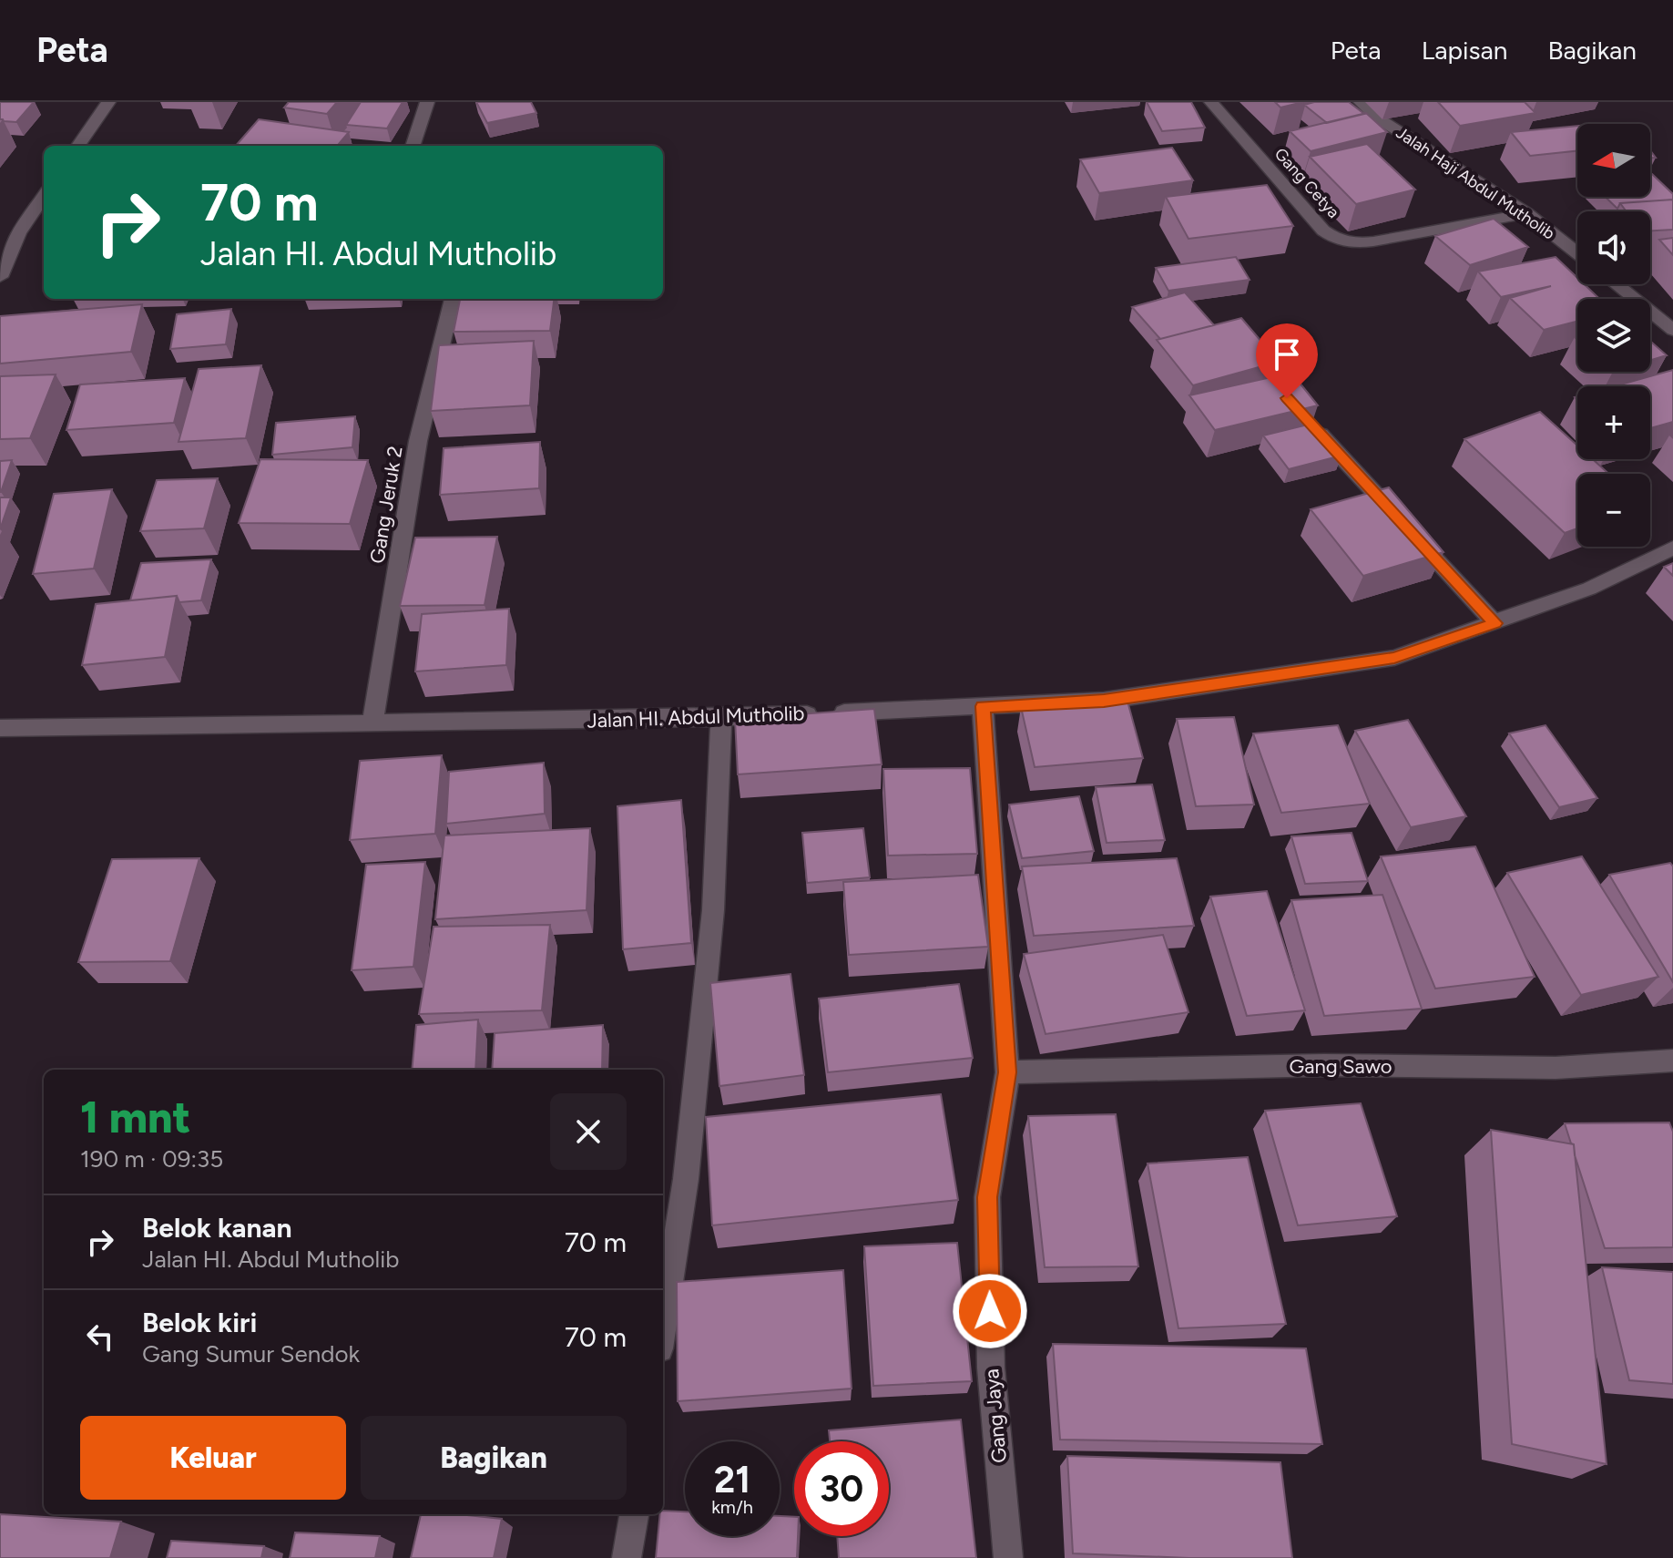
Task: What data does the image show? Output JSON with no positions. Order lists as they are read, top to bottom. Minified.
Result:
{"streets":{"street":["Gang Cetya","Jalah Haji Abdul Mutholib","Gang Jeruk 2","Jalan HI. Abdul Mutholib","Gang Sawo","Gang Jaya"]},"crossings":[["Gang Cetya","Jalah Haji Abdul Mutholib"],["Gang Jeruk 2","Jalan HI. Abdul Mutholib"],["Jalan HI. Abdul Mutholib","Gang Jaya"],["Gang Sawo","Gang Jaya"]],"north":"left","page":{"header":"Peta","nav":["Peta","Lapisan","Bagikan"],"map_buttons":["+","−"],"turn":["70 m","Jalan HI. Abdul Mutholib"],"heading":["1 mnt","190 m · 09:35"],"list":[{"name":"Belok kanan","note":"Jalan HI. Abdul Mutholib","value":"70 m"},{"name":"Belok kiri","note":"Gang Sumur Sendok","value":"70 m"}],"buttons":["Keluar","Bagikan"],"speed":"21 km/h","limit":"30"}}
